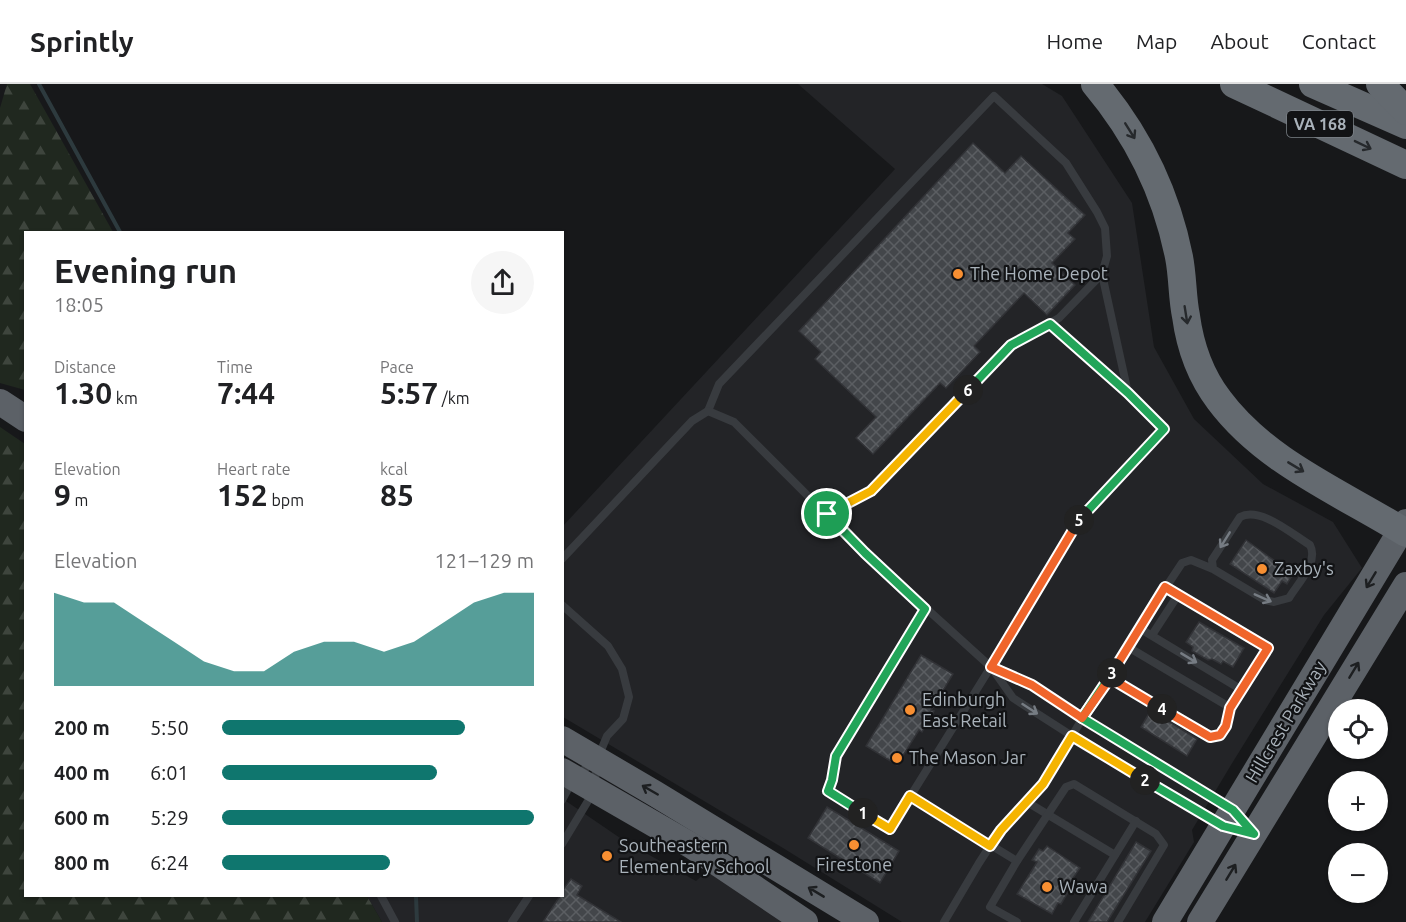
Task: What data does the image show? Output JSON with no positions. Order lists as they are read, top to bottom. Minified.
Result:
{"streets":{"highway":["VA 168","Hillcrest Parkway"]},"places":["The Home Depot","Zaxby's","Edinburgh East Retail","The Mason Jar","Firestone","Southeastern Elementary School","Wawa"],"page":{"header":"Sprintly","nav":["Home","Map","About","Contact"],"heading":["Evening run","18:05"],"stats":[["Distance","1.30 km"],["Time","7:44"],["Pace","5:57 /km"],["Elevation","9 m"],["Heart rate","152 bpm"],["kcal","85"]],"pins":["6","5","3","4","2","1"],"chart":["Elevation","121–129 m"],"map_buttons":["+","−"],"list":[{"name":"200 m","note":"5:50"},{"name":"400 m","note":"6:01"},{"name":"600 m","note":"5:29"},{"name":"800 m","note":"6:24"}]}}
